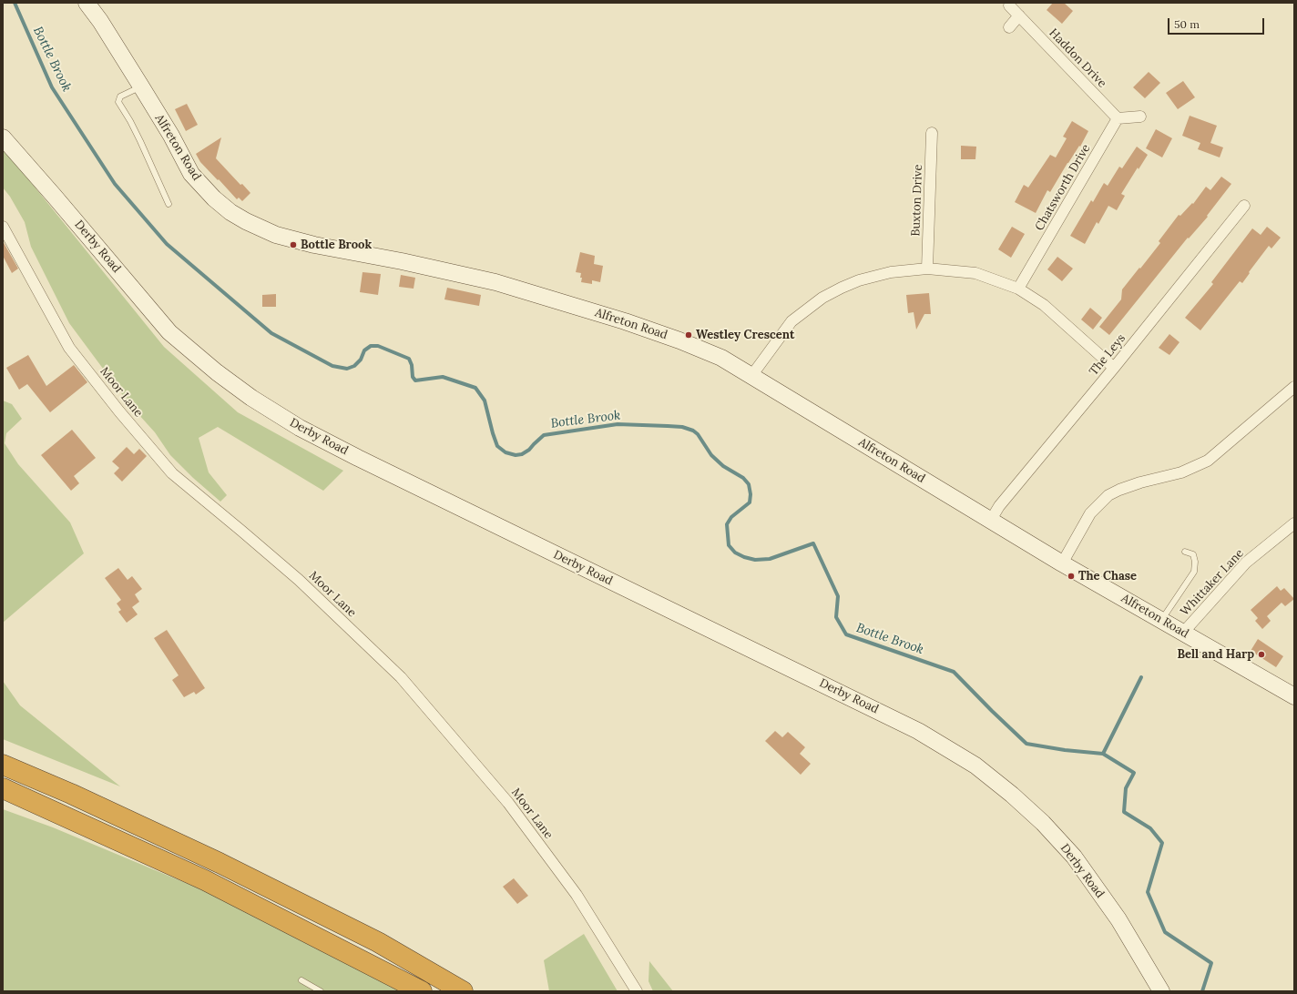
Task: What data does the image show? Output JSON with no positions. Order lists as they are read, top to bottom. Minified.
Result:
{"streets":{"main road":["Alfreton Road","Derby Road"],"street":["Haddon Drive","Chatsworth Drive","Buxton Drive","The Leys","Moor Lane","Whittaker Lane"]},"crossings":[["Haddon Drive","Chatsworth Drive"],["Alfreton Road","The Leys"],["Alfreton Road","Whittaker Lane"]],"water":["Bottle Brook"],"places":["Bottle Brook","Westley Crescent","The Chase","Bell and Harp"],"scale_bar":"50 m"}
